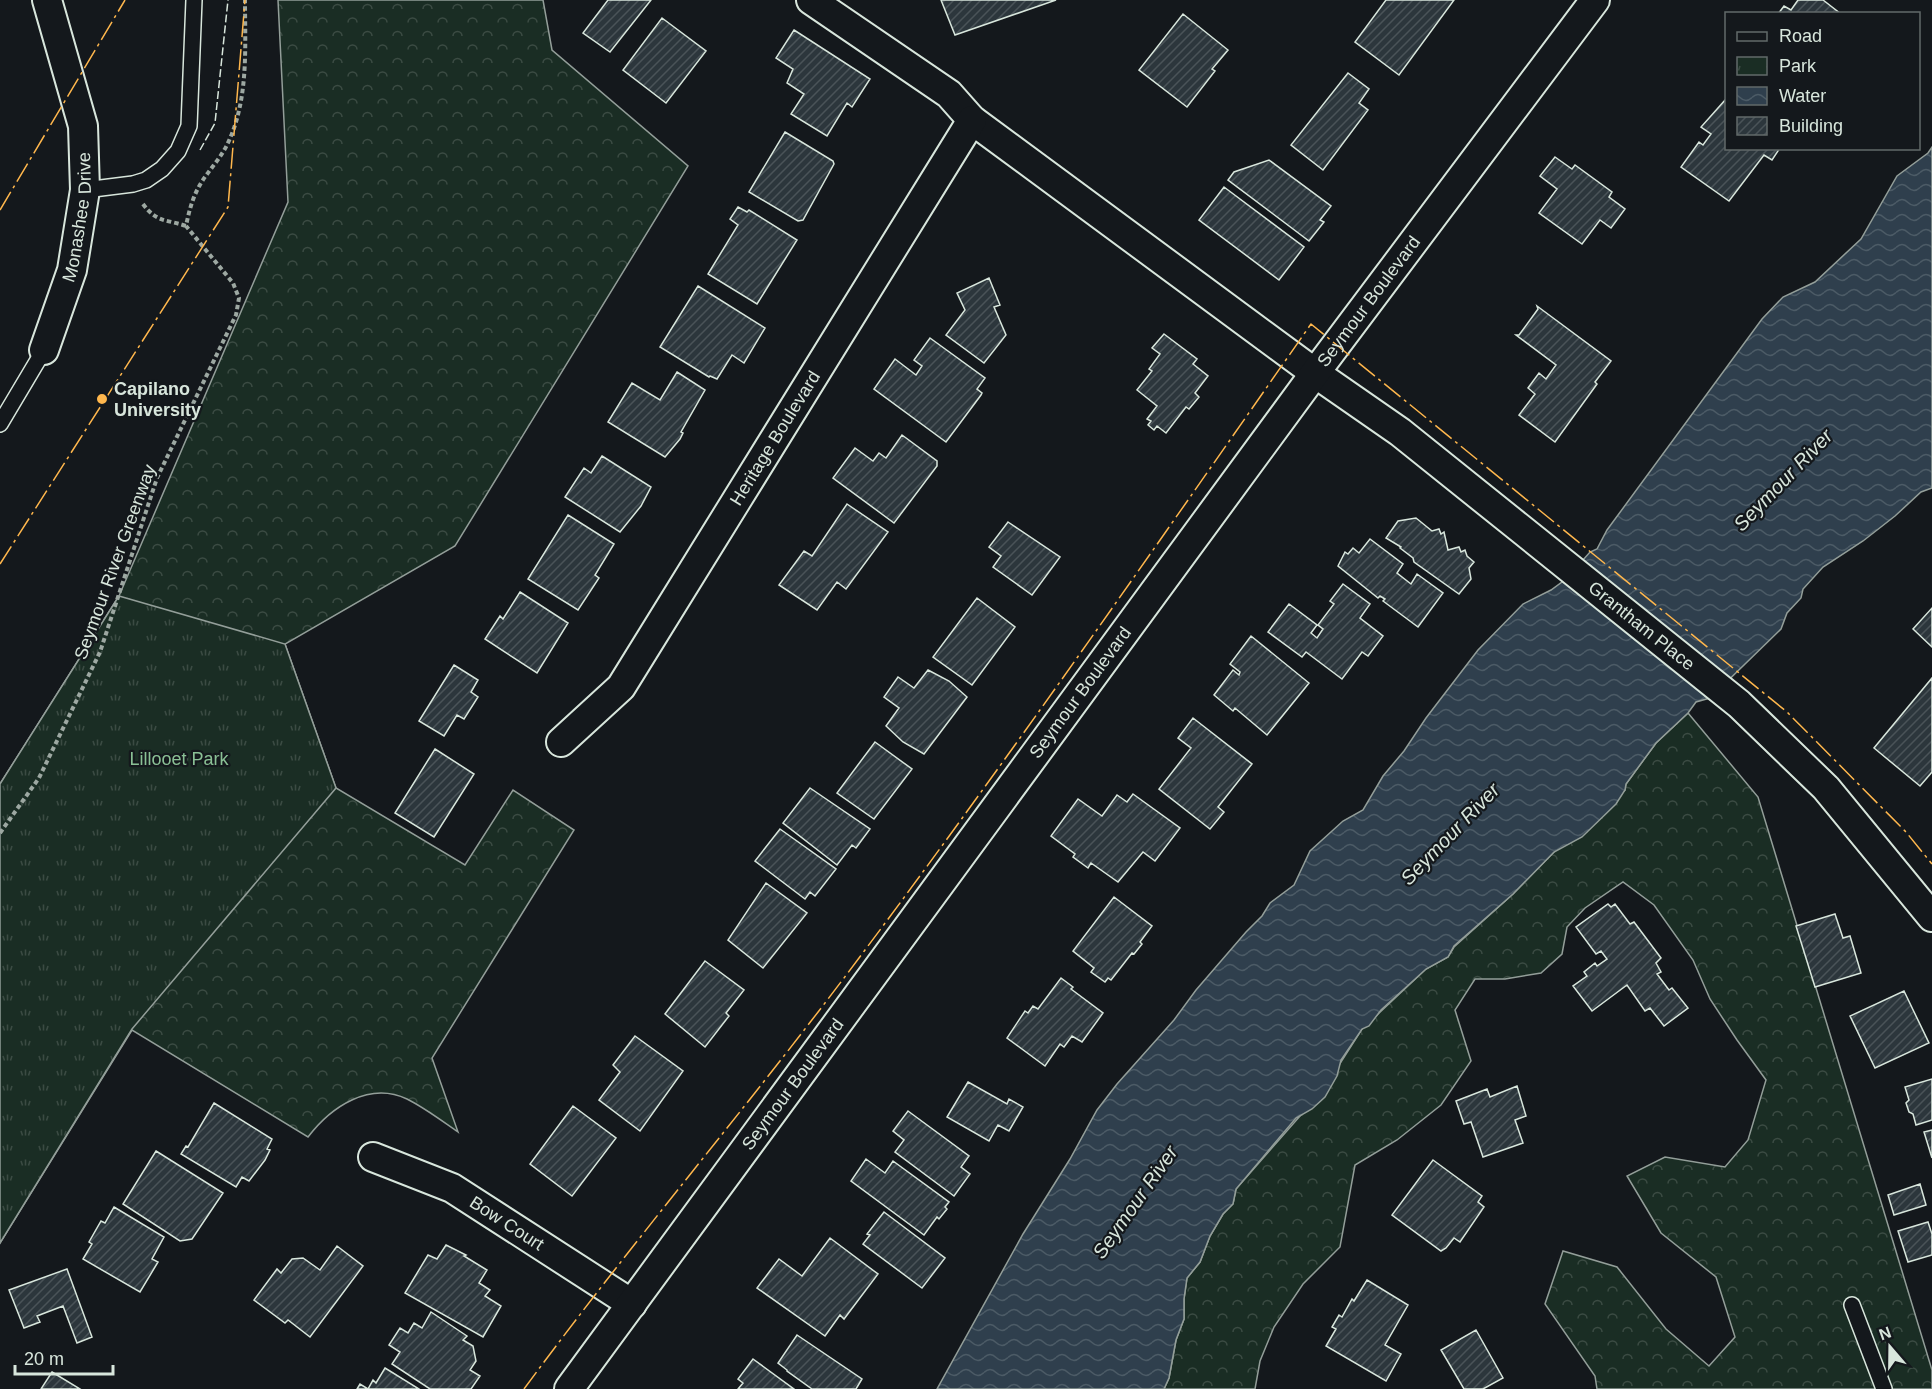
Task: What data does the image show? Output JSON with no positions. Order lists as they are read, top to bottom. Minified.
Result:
{"streets":{"street":["Monashee Drive","Seymour Boulevard","Heritage Boulevard","Grantham Place","Bow Court"],"path":["Seymour River Greenway"]},"crossings":[["Seymour Boulevard","Grantham Place"],["Seymour Boulevard","Bow Court"]],"water":["Seymour River"],"parks":["Lillooet Park"],"places":["Capilano University"],"legend":["Road","Park","Water","Building"],"scale_bar":"20 m","north":"top"}
